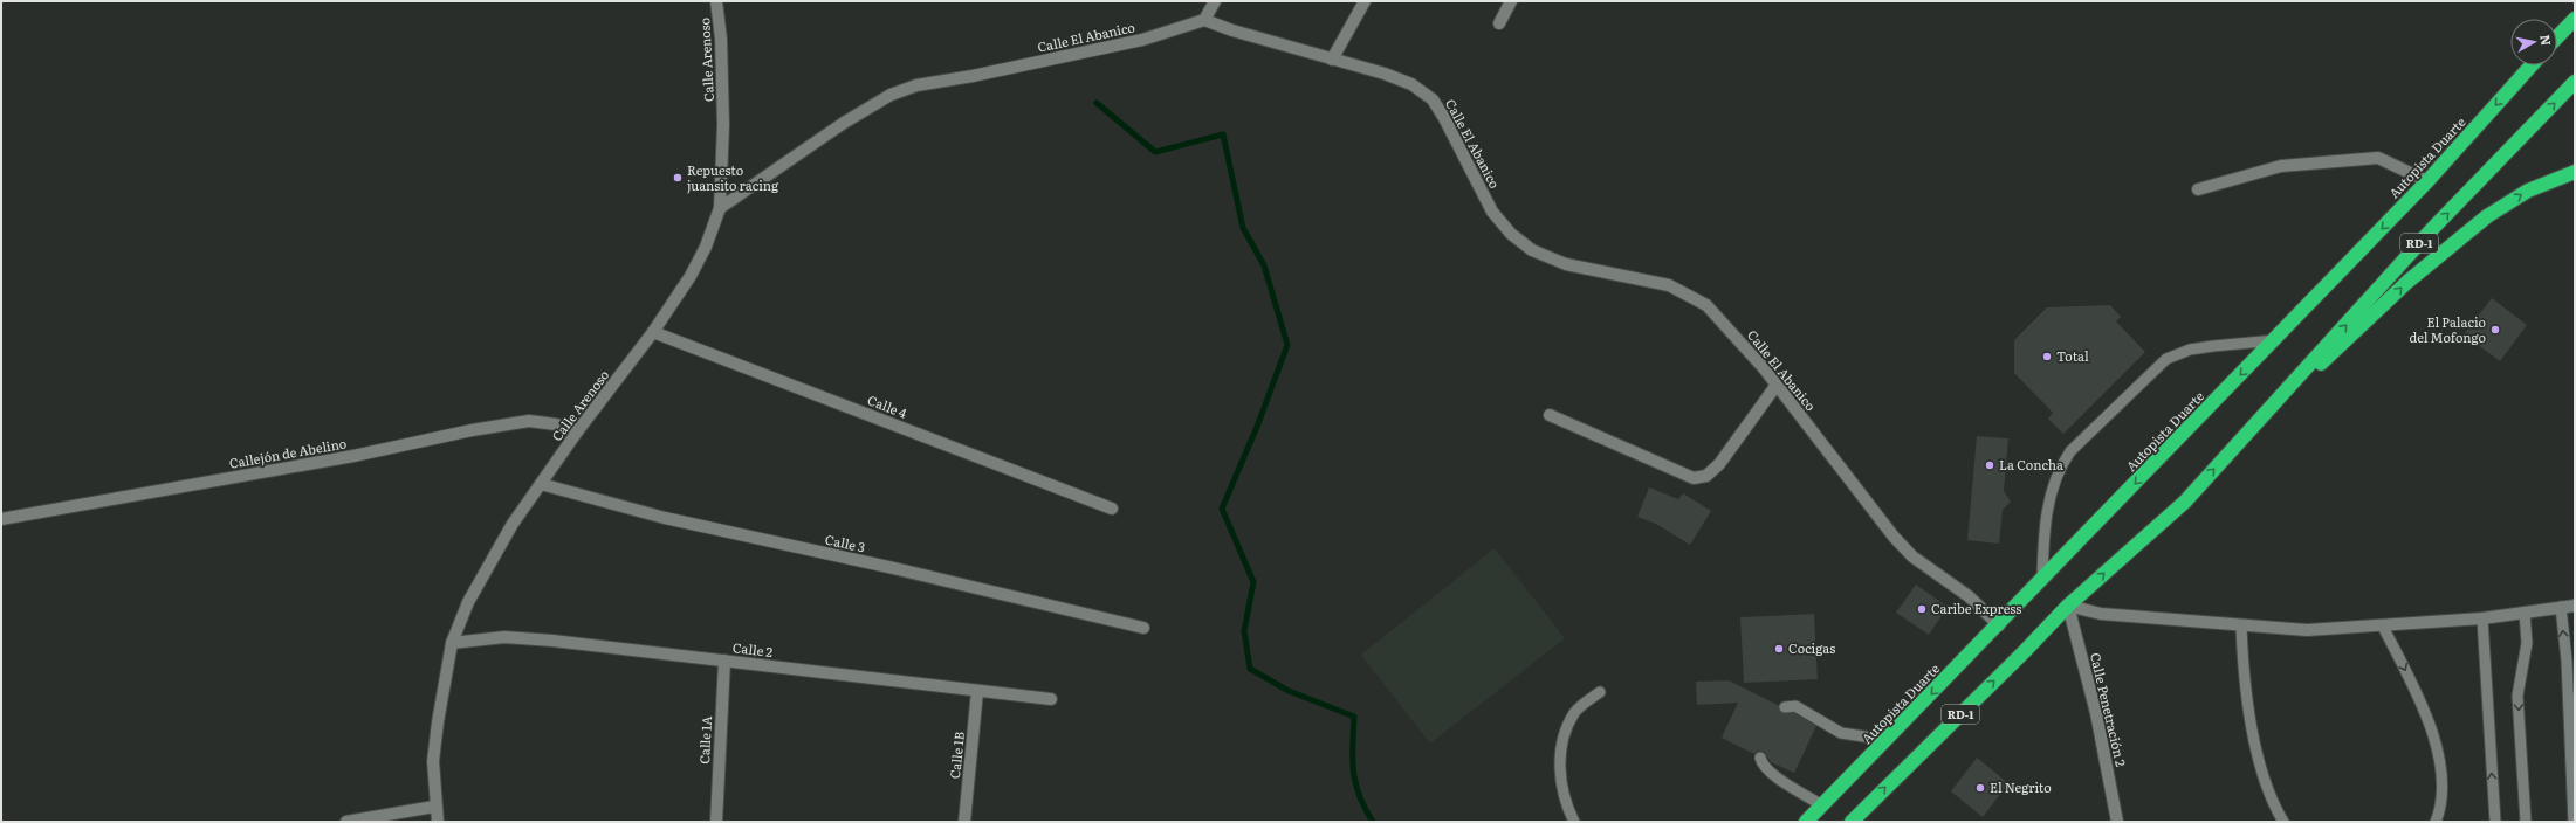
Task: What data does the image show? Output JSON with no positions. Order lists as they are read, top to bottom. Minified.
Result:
{"streets":{"highway":["Autopista Duarte","RD-1"],"street":["Calle El Abanico","Calle Arenoso","Calle 4","Callejón de Abelino","Calle 3","Calle 2","Calle Penetración 2","Calle 1A","Calle 1B"]},"crossings":[["Calle El Abanico","Calle Arenoso"],["Calle El Abanico","Autopista Duarte"],["Calle Arenoso","Calle 4"],["Calle Arenoso","Callejón de Abelino"],["Calle Arenoso","Calle 3"],["Calle Arenoso","Calle 2"],["RD-1","Calle Penetración 2"],["Calle 2","Calle 1A"],["Calle 2","Calle 1B"]],"places":["Repuesto juansito racing","El Palacio del Mofongo","Total","La Concha","Caribe Express","Cocigas","El Negrito"],"north":"right"}
